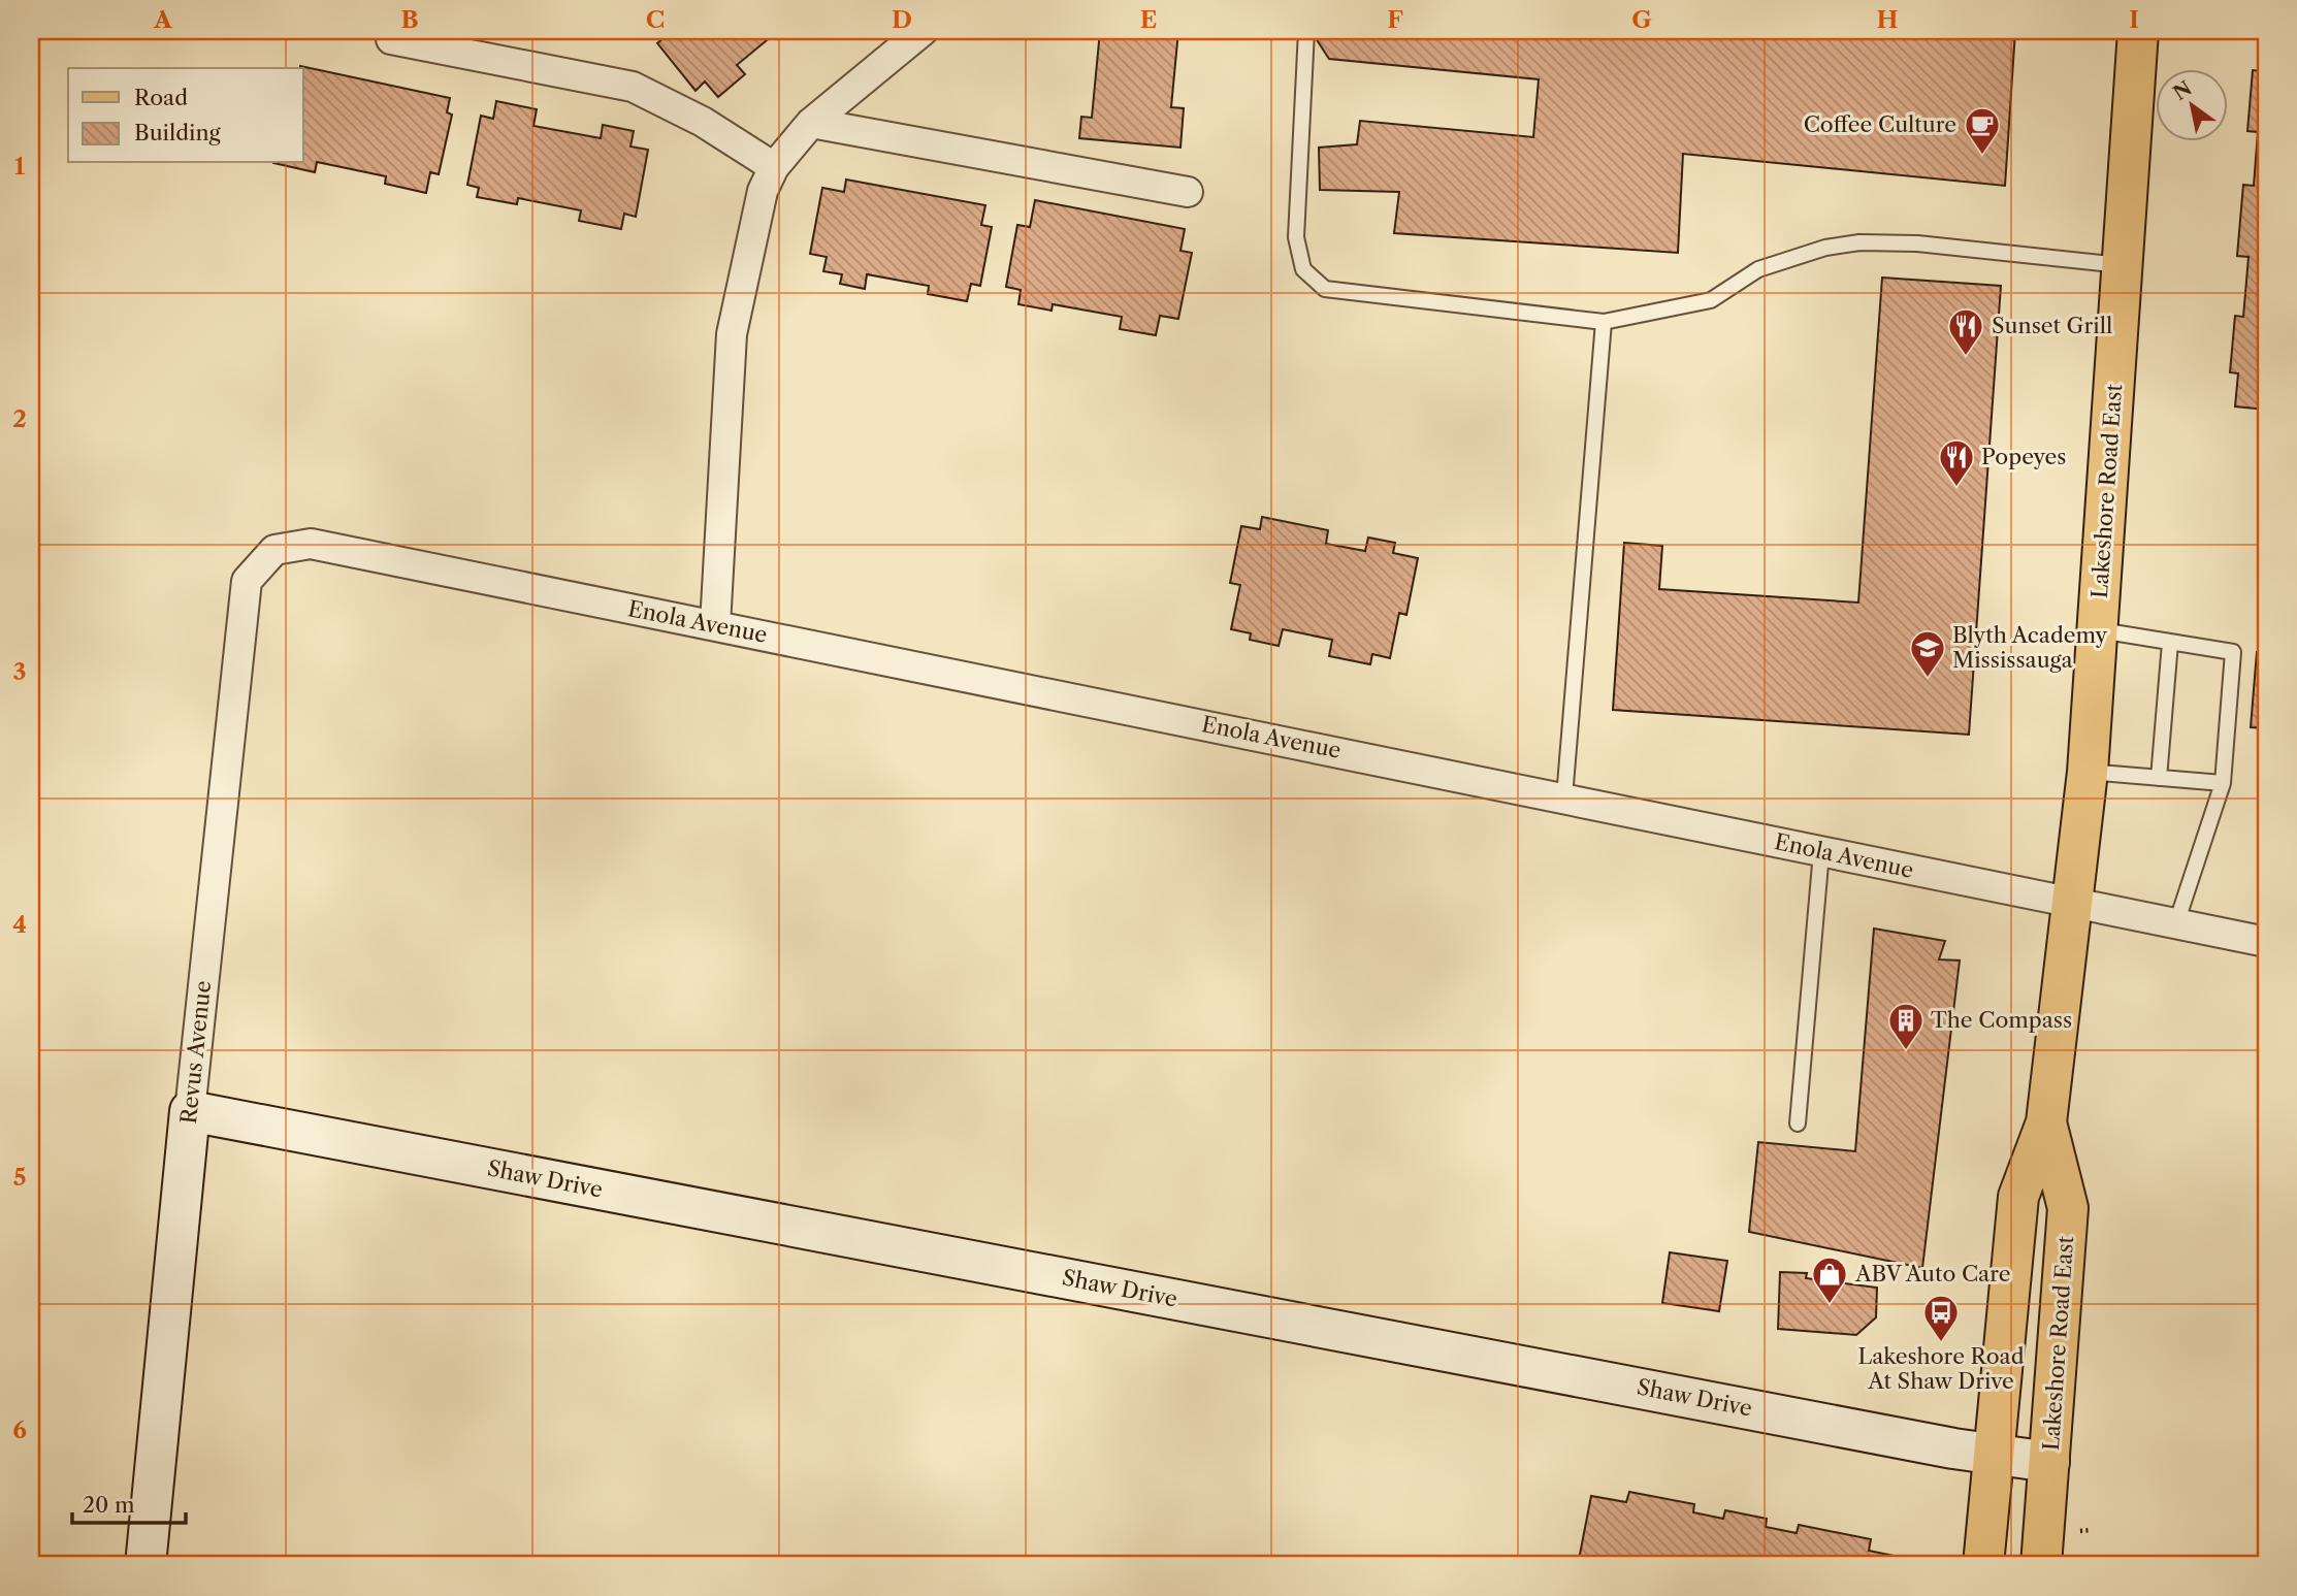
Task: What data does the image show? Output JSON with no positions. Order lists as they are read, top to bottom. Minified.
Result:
{"streets":{"main road":["Lakeshore Road East"],"street":["Enola Avenue","Revus Avenue","Shaw Drive"]},"crossings":[["Lakeshore Road East","Enola Avenue"],["Lakeshore Road East","Shaw Drive"],["Enola Avenue","Revus Avenue"],["Revus Avenue","Shaw Drive"]],"places":{"cafe":["Coffee Culture"],"restaurant":["Sunset Grill","Popeyes"],"school or university":["Blyth Academy Mississauga"],"building":["The Compass"],"shop":["ABV Auto Care"],"bus stop":["Lakeshore Road At Shaw Drive"]},"legend":["Road","Building"],"scale_bar":"20 m","north":"top left","grid":{"columns":["A","B","C","D","E","F","G","H","I"],"rows":["1","2","3","4","5","6"]}}
